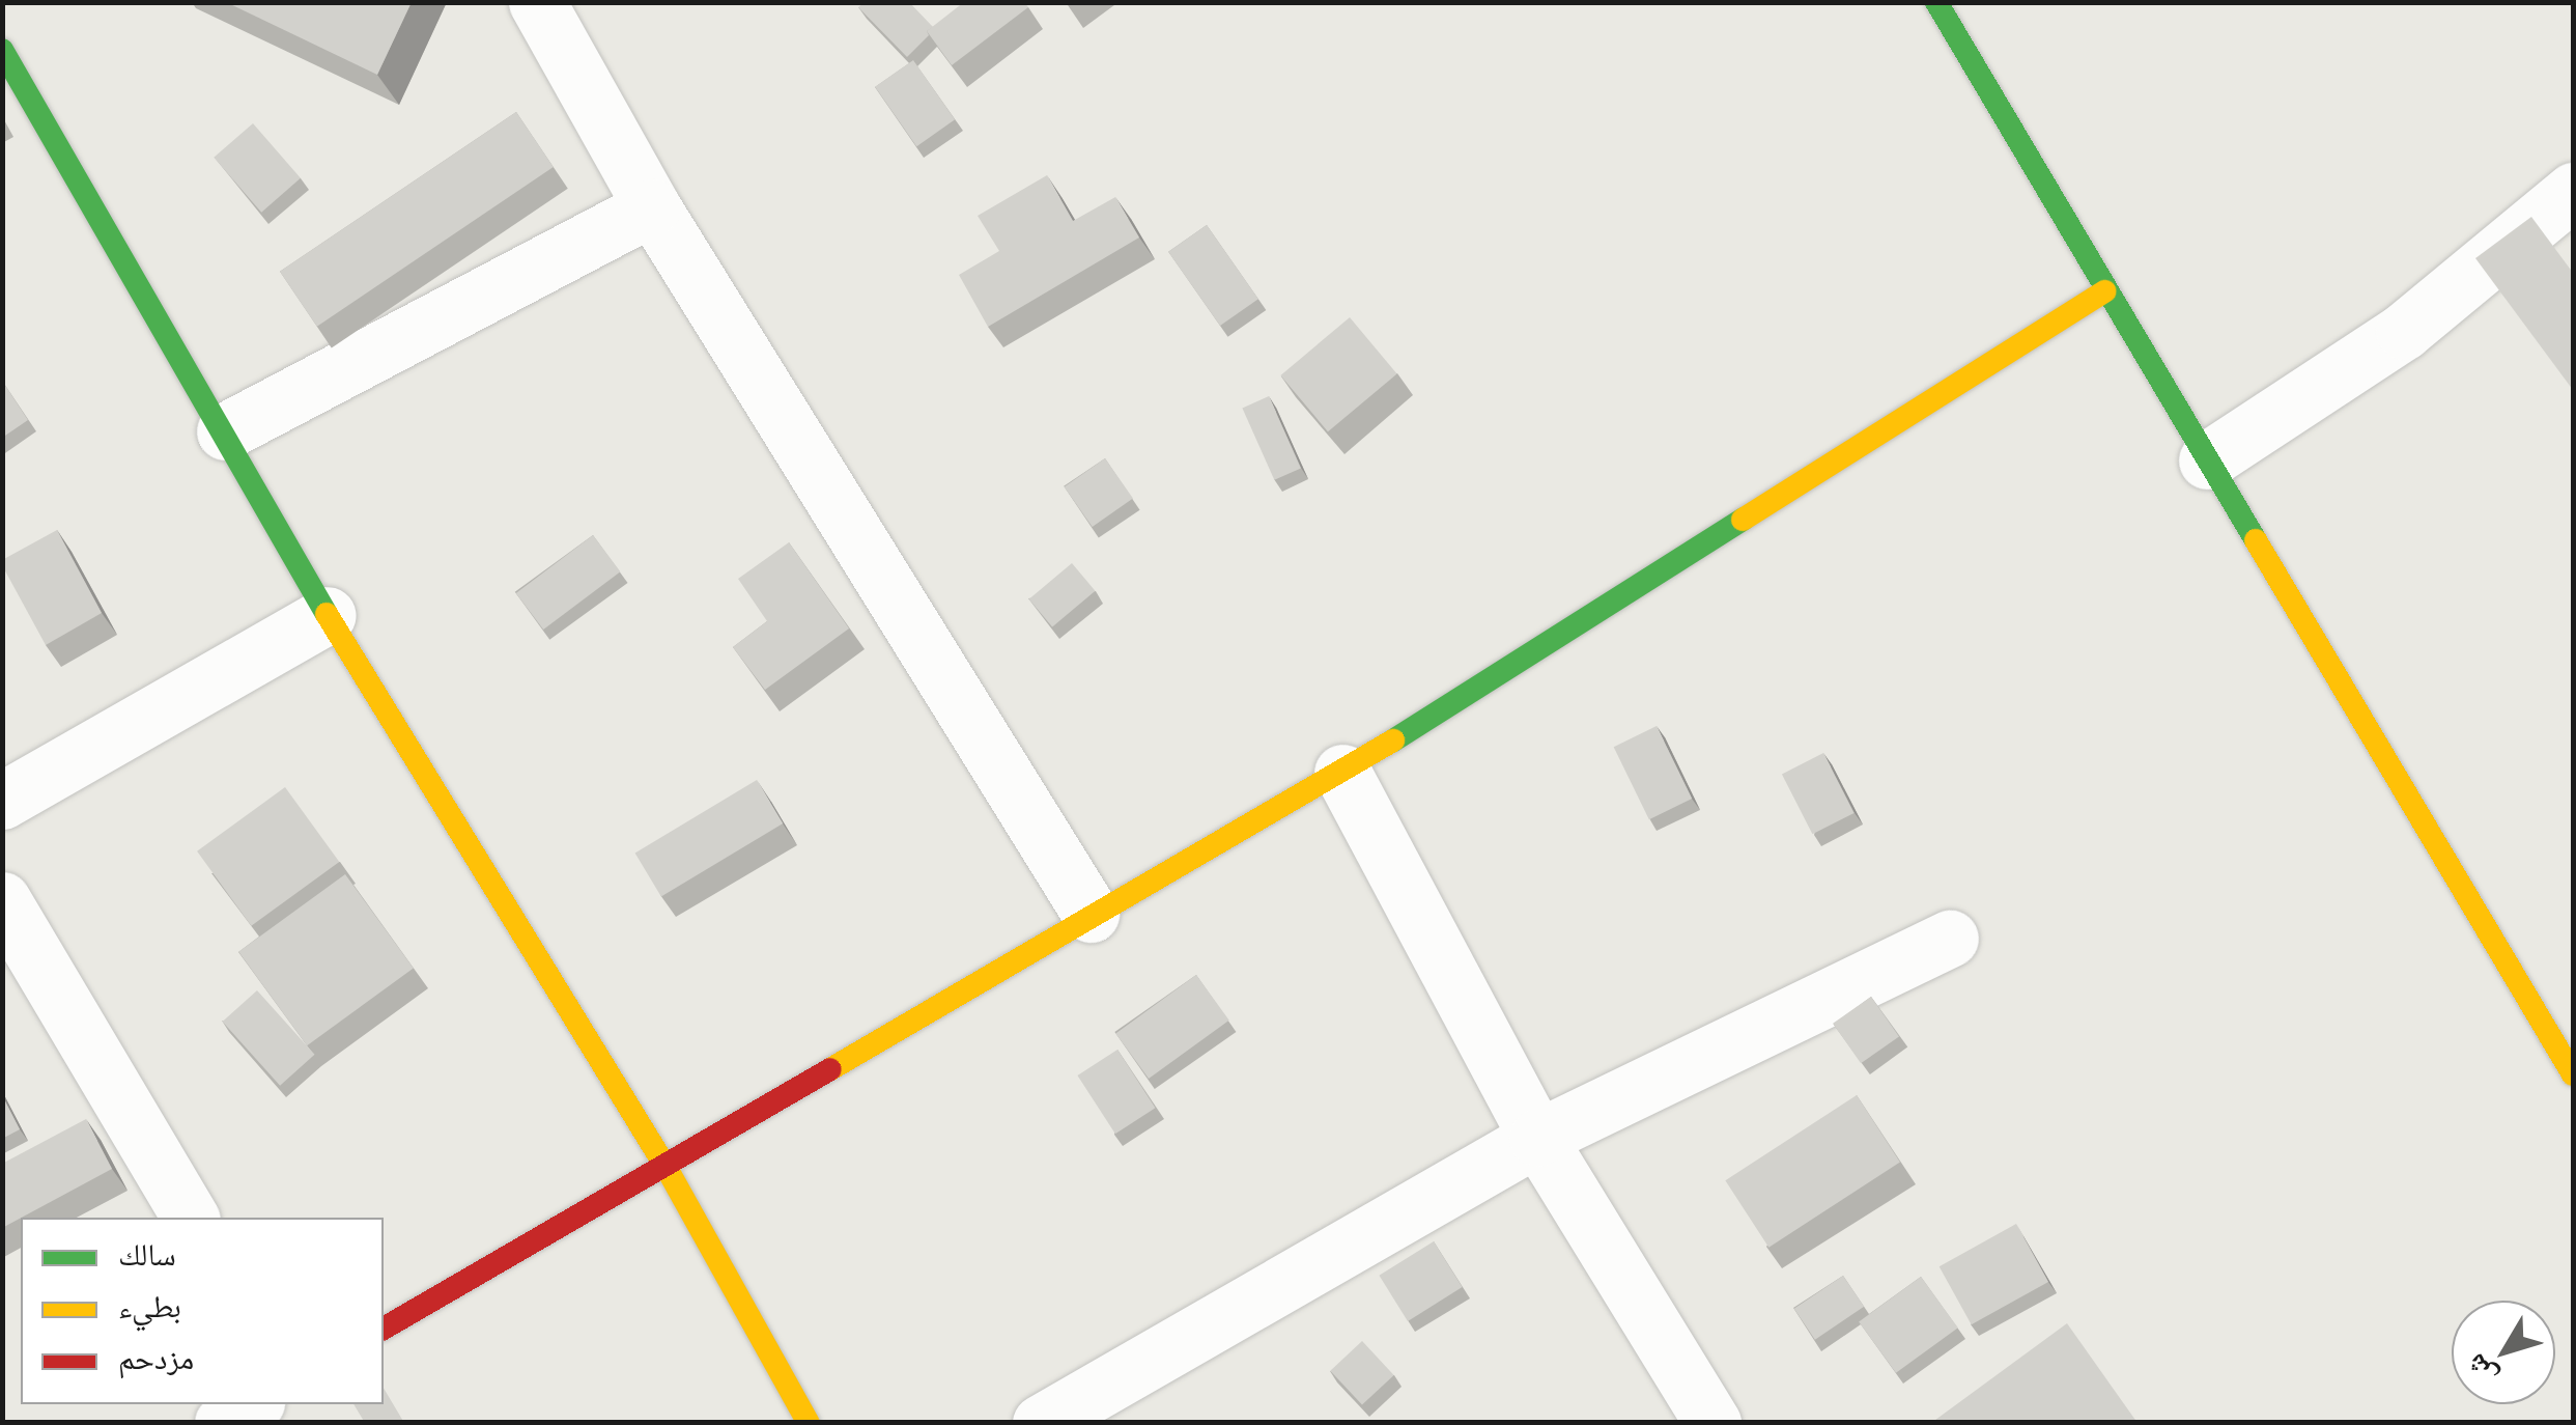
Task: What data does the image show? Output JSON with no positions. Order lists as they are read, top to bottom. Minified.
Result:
{"legend":["سالك","بطيء","مزدحم"],"north":"bottom left"}
